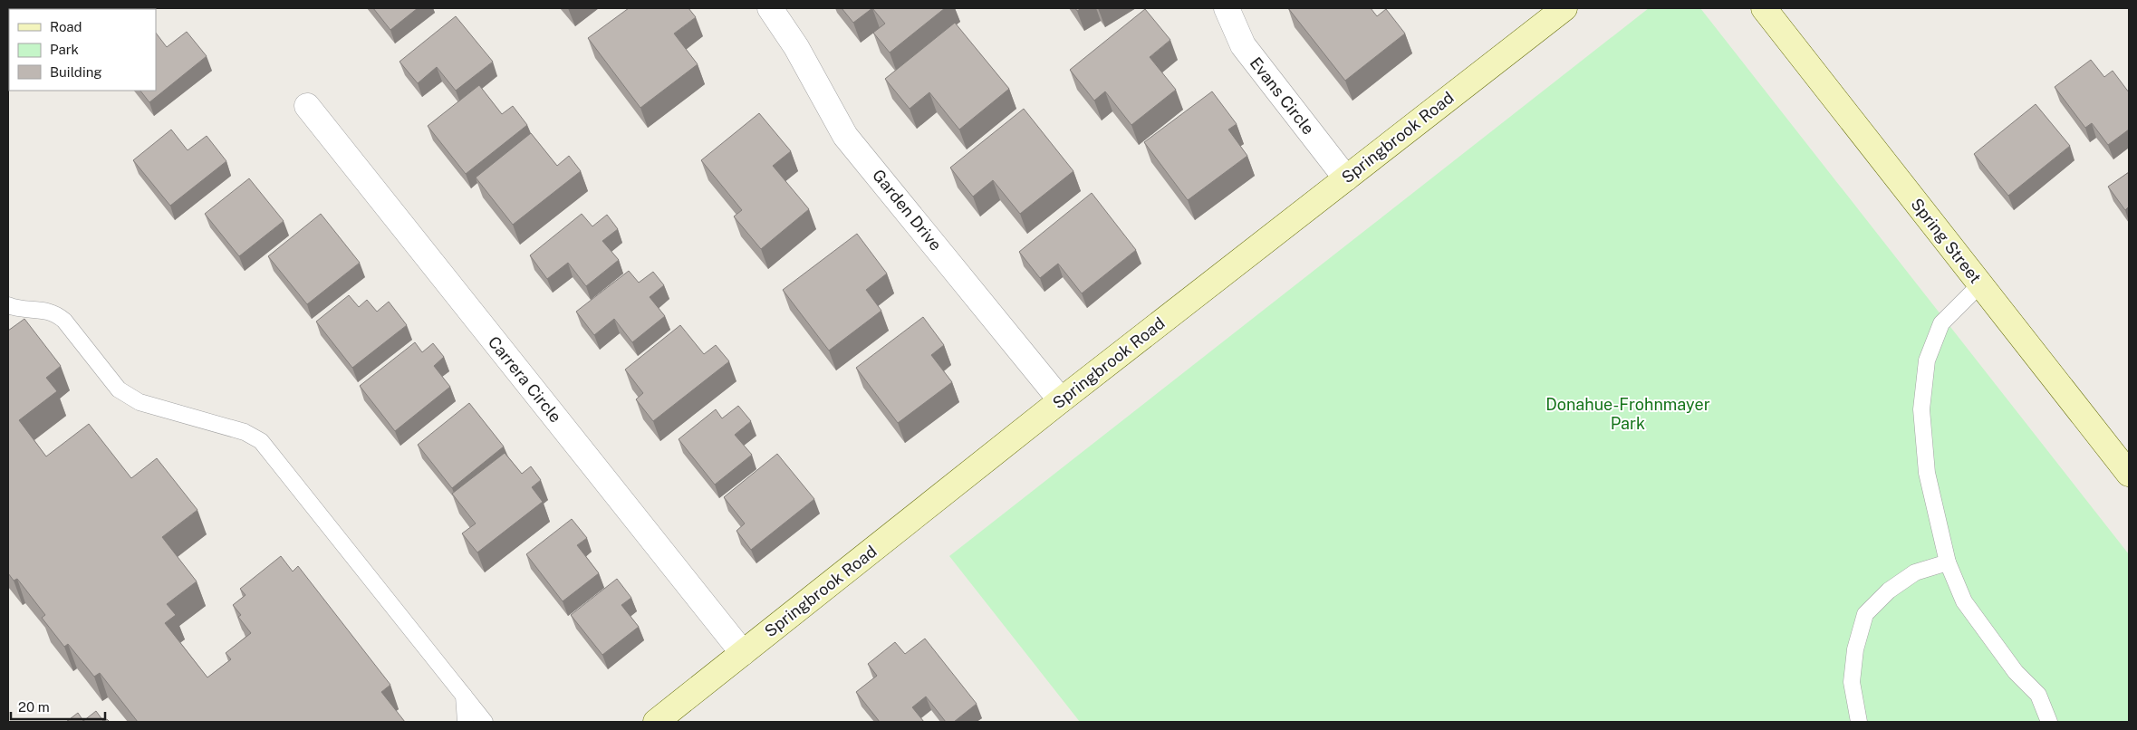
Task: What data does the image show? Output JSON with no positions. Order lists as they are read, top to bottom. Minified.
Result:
{"streets":{"street":["Evans Circle","Springbrook Road","Garden Drive","Spring Street","Carrera Circle"]},"crossings":[["Evans Circle","Springbrook Road"],["Springbrook Road","Garden Drive"],["Springbrook Road","Carrera Circle"]],"parks":["Donahue-Frohnmayer Park"],"legend":["Road","Park","Building"],"scale_bar":"20 m"}
